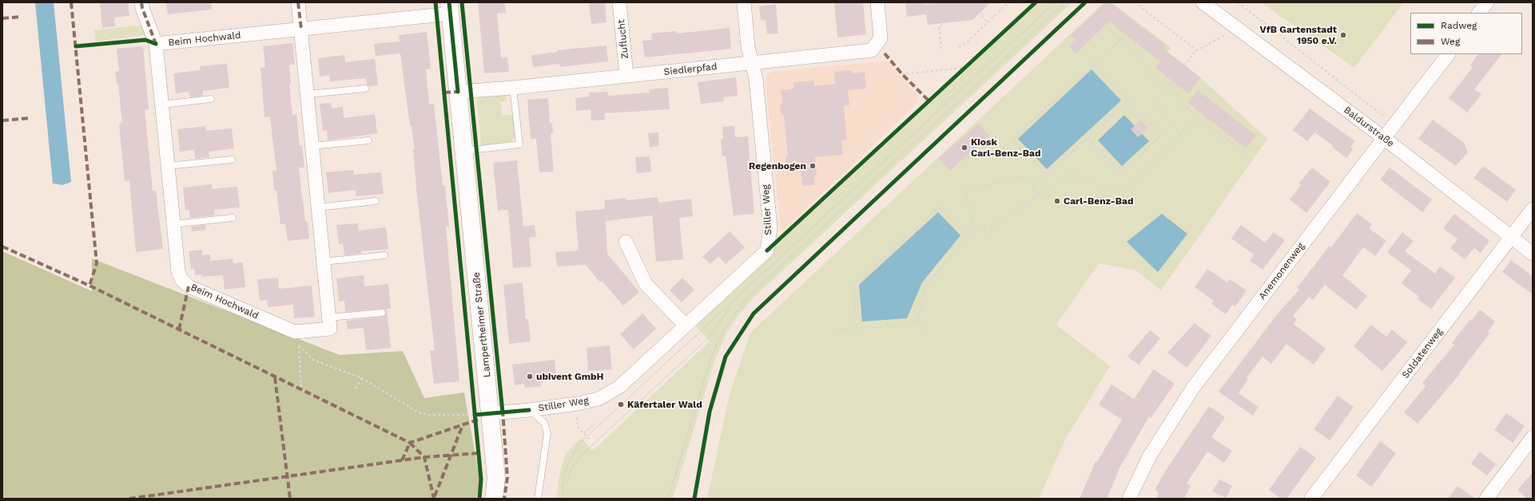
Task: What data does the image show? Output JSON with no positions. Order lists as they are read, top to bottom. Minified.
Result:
{"streets":{"street":["Beim Hochwald","Zuflucht","Siedlerpfad","Baldurstraße","Stiller Weg","Anemonenweg","Lampertheimer Straße","Soldatenweg"]},"crossings":[["Beim Hochwald","Lampertheimer Straße"],["Zuflucht","Siedlerpfad"],["Siedlerpfad","Stiller Weg"],["Siedlerpfad","Lampertheimer Straße"],["Baldurstraße","Anemonenweg"],["Baldurstraße","Soldatenweg"],["Stiller Weg","Lampertheimer Straße"]],"places":["VfB Gartenstadt 1950 e.V.","Kiosk Carl-Benz-Bad","Regenbogen","Carl-Benz-Bad","ubivent GmbH","Käfertaler Wald"],"legend":["Radweg","Weg"]}
